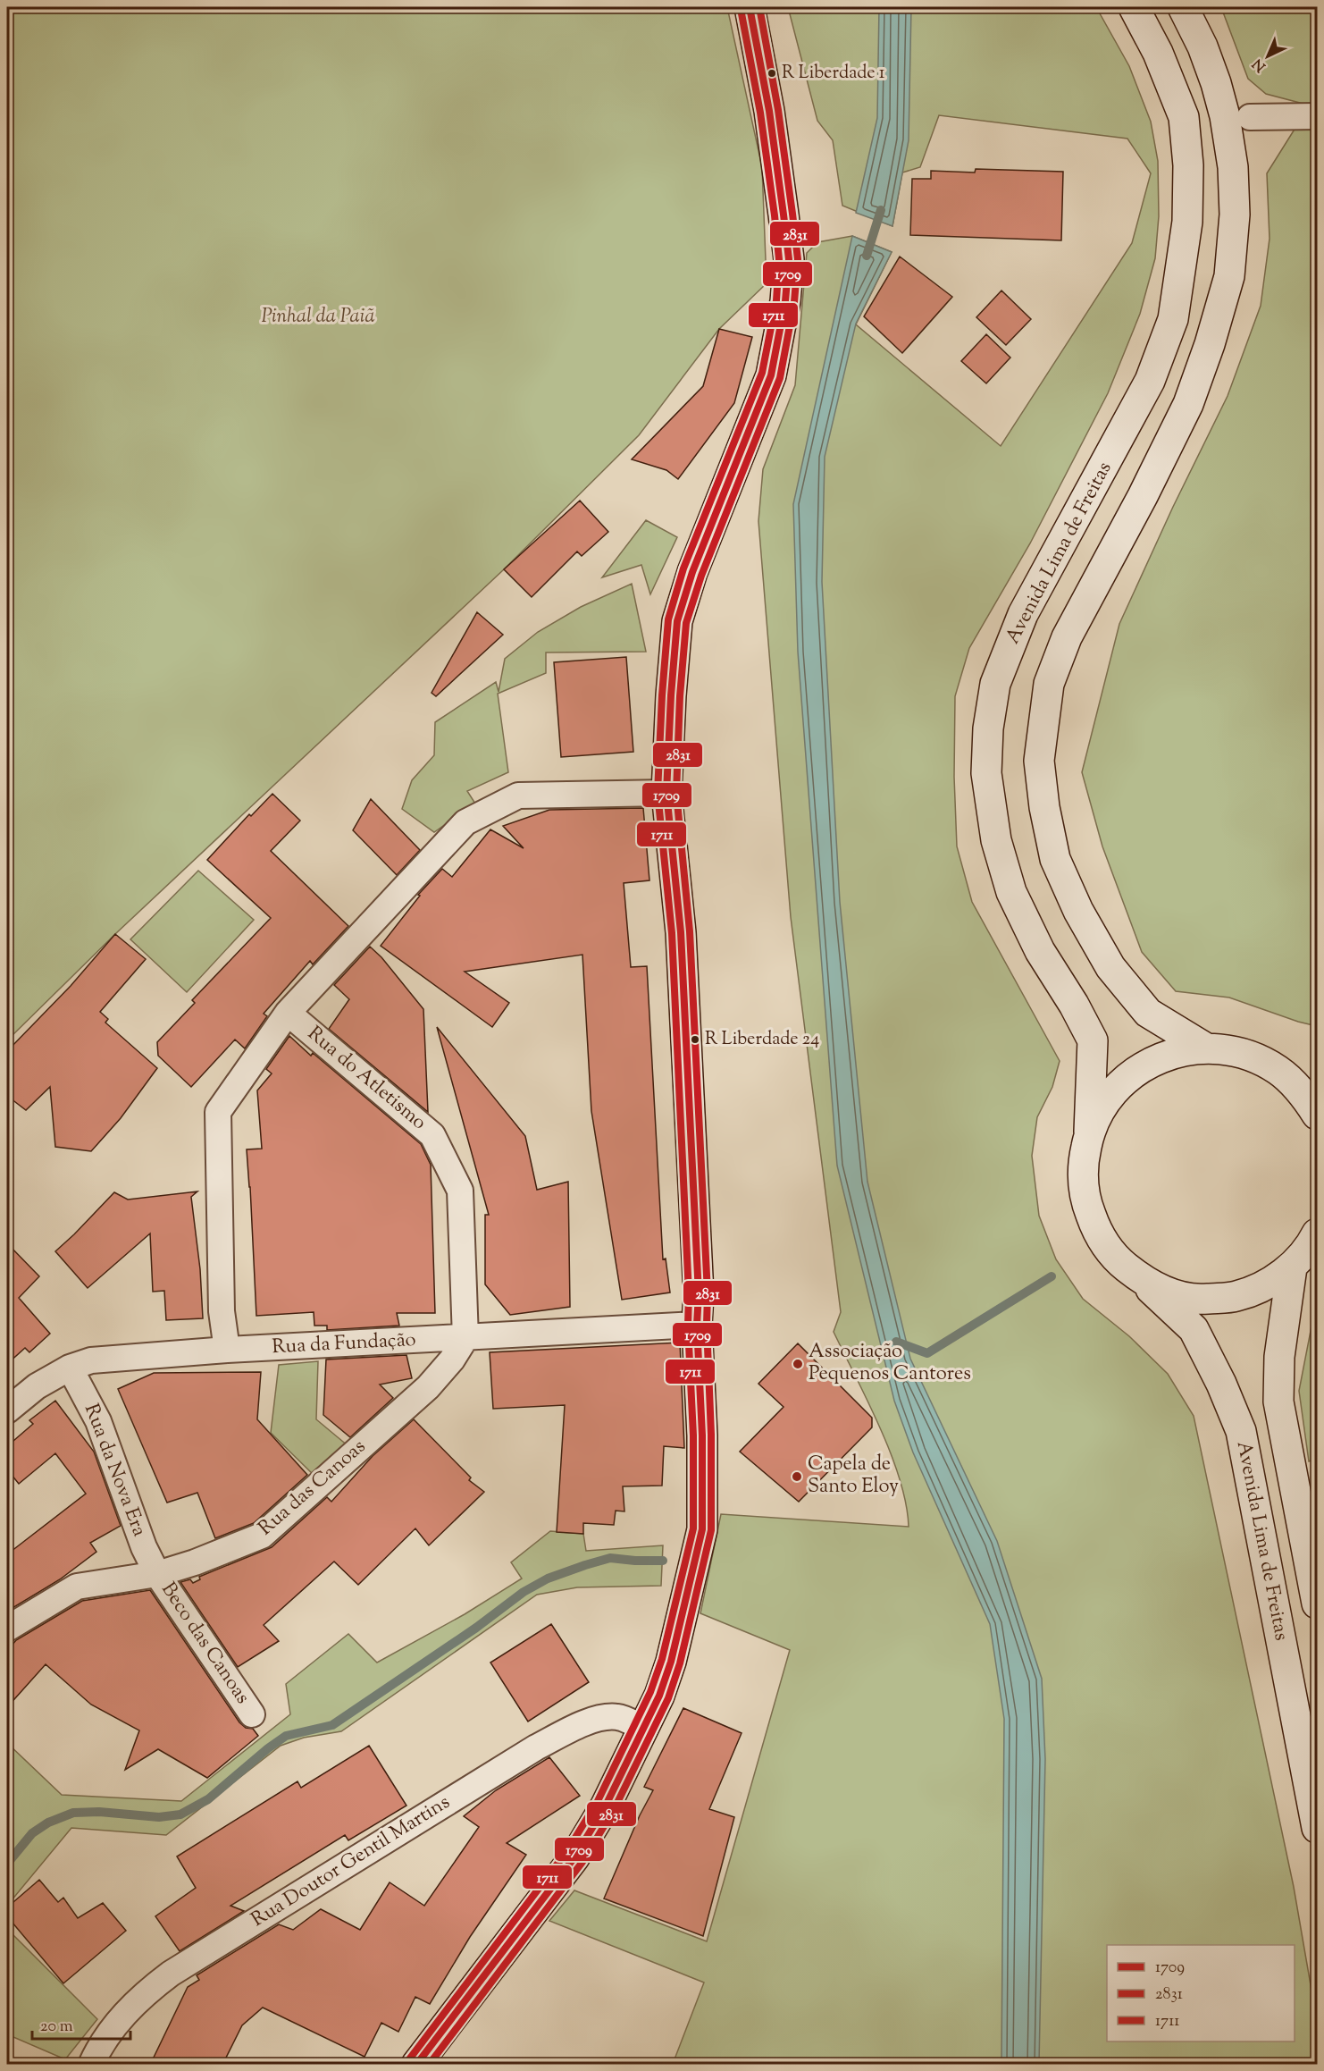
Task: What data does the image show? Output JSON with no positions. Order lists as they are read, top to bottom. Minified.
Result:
{"streets":{"main road":["Avenida Lima de Freitas"],"street":["Rua do Atletismo","Rua da Fundação","Rua da Nova Era","Rua das Canoas","Beco das Canoas","Rua Doutor Gentil Martins"]},"crossings":[["Rua do Atletismo","Rua da Fundação"],["Rua do Atletismo","Rua das Canoas"],["Rua da Fundação","Rua da Nova Era"],["Rua da Fundação","Rua das Canoas"],["Rua da Nova Era","Rua das Canoas"],["Rua da Nova Era","Beco das Canoas"],["Rua das Canoas","Beco das Canoas"]],"parks":["Pinhal da Paiã"],"places":["R Liberdade 1","R Liberdade 24","Associação Pequenos Cantores","Capela de Santo Eloy"],"lines":["transit line 1709","transit line 2831","transit line 1711"],"legend":["1709","2831","1711"],"scale_bar":"20 m","north":"bottom left"}
